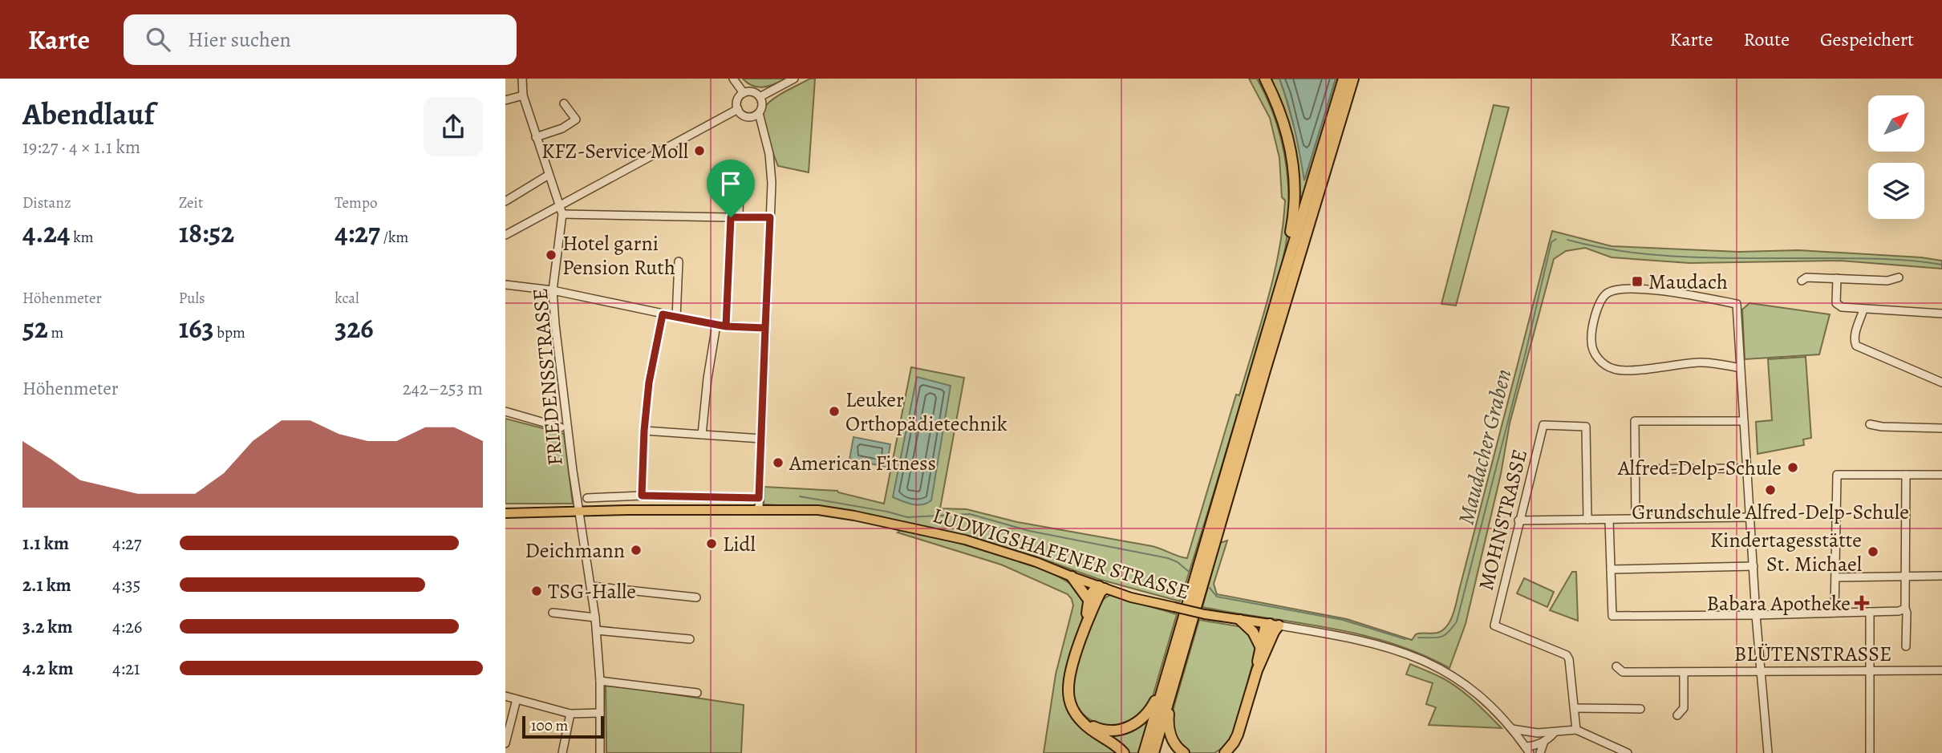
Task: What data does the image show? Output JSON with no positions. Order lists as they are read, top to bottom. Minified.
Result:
{"streets":{"main road":["LUDWIGSHAFENER STRASSE"],"street":["FRIEDENSSTRASSE","MOHNSTRASSE","BLÜTENSTRASSE"]},"crossings":[["FRIEDENSSTRASSE","LUDWIGSHAFENER STRASSE"]],"water":["Maudacher Graben"],"places":{"other":["KFZ-Service Moll","Hotel garni Pension Ruth","Leuker Orthopädietechnik","American Fitness","Alfred-Delp-Schule","Grundschule Alfred-Delp-Schule","Lidl","Deichmann","Kindertagesstätte St. Michael","TSG-Halle"],"transit":["Maudach"],"health":["Babara Apotheke"]},"scale_bar":"100 m","north":"top right","page":{"header":"Karte","search":"Hier suchen","nav":["Karte","Route","Gespeichert"],"heading":["Abendlauf","19:27 · 4 × 1.1 km"],"stats":[["Distanz","4.24 km"],["Zeit","18:52"],["Tempo","4:27 /km"],["Höhenmeter","52 m"],["Puls","163 bpm"],["kcal","326"]],"chart":["Höhenmeter","242–253 m"],"list":[{"name":"1.1 km","note":"4:27"},{"name":"2.1 km","note":"4:35"},{"name":"3.2 km","note":"4:26"},{"name":"4.2 km","note":"4:21"}],"scale":"100 m"}}
